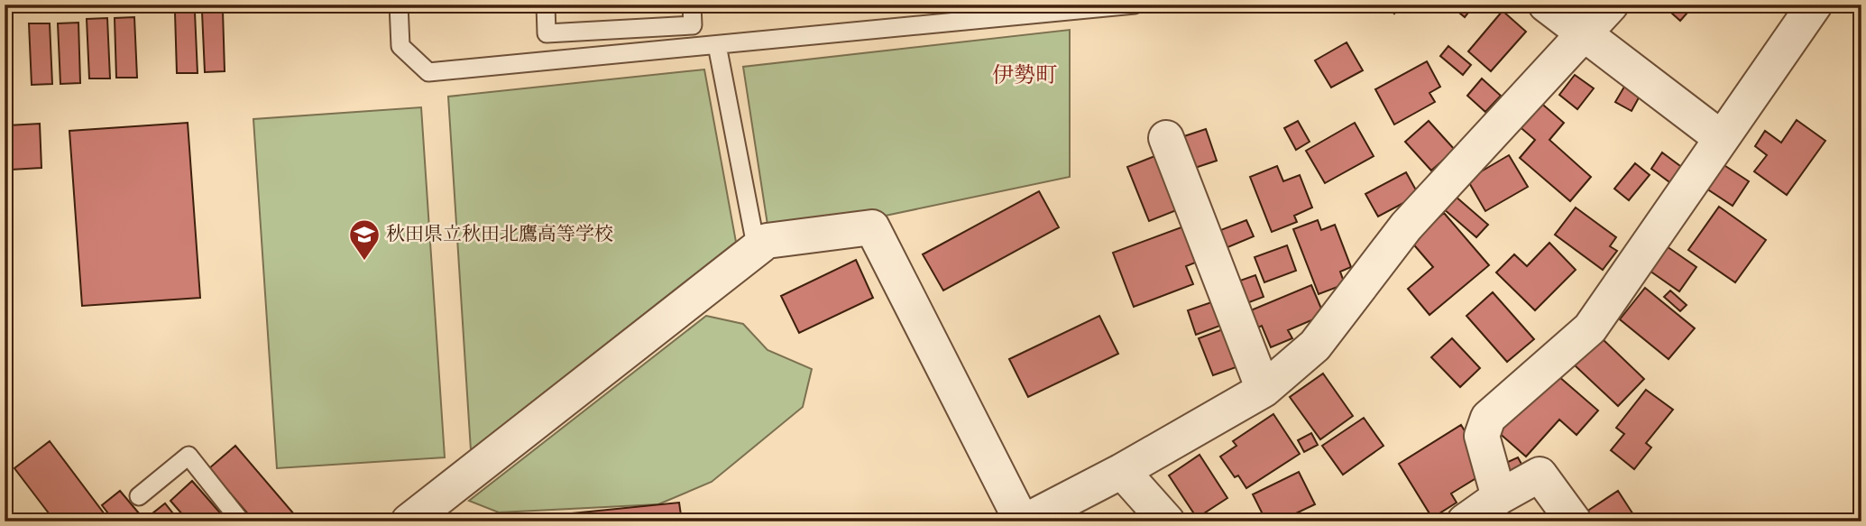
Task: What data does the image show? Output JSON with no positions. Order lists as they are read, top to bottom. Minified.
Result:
{"districts":["伊勢町"],"places":{"school or university":["秋田県立秋田北鷹高等学校"]}}
